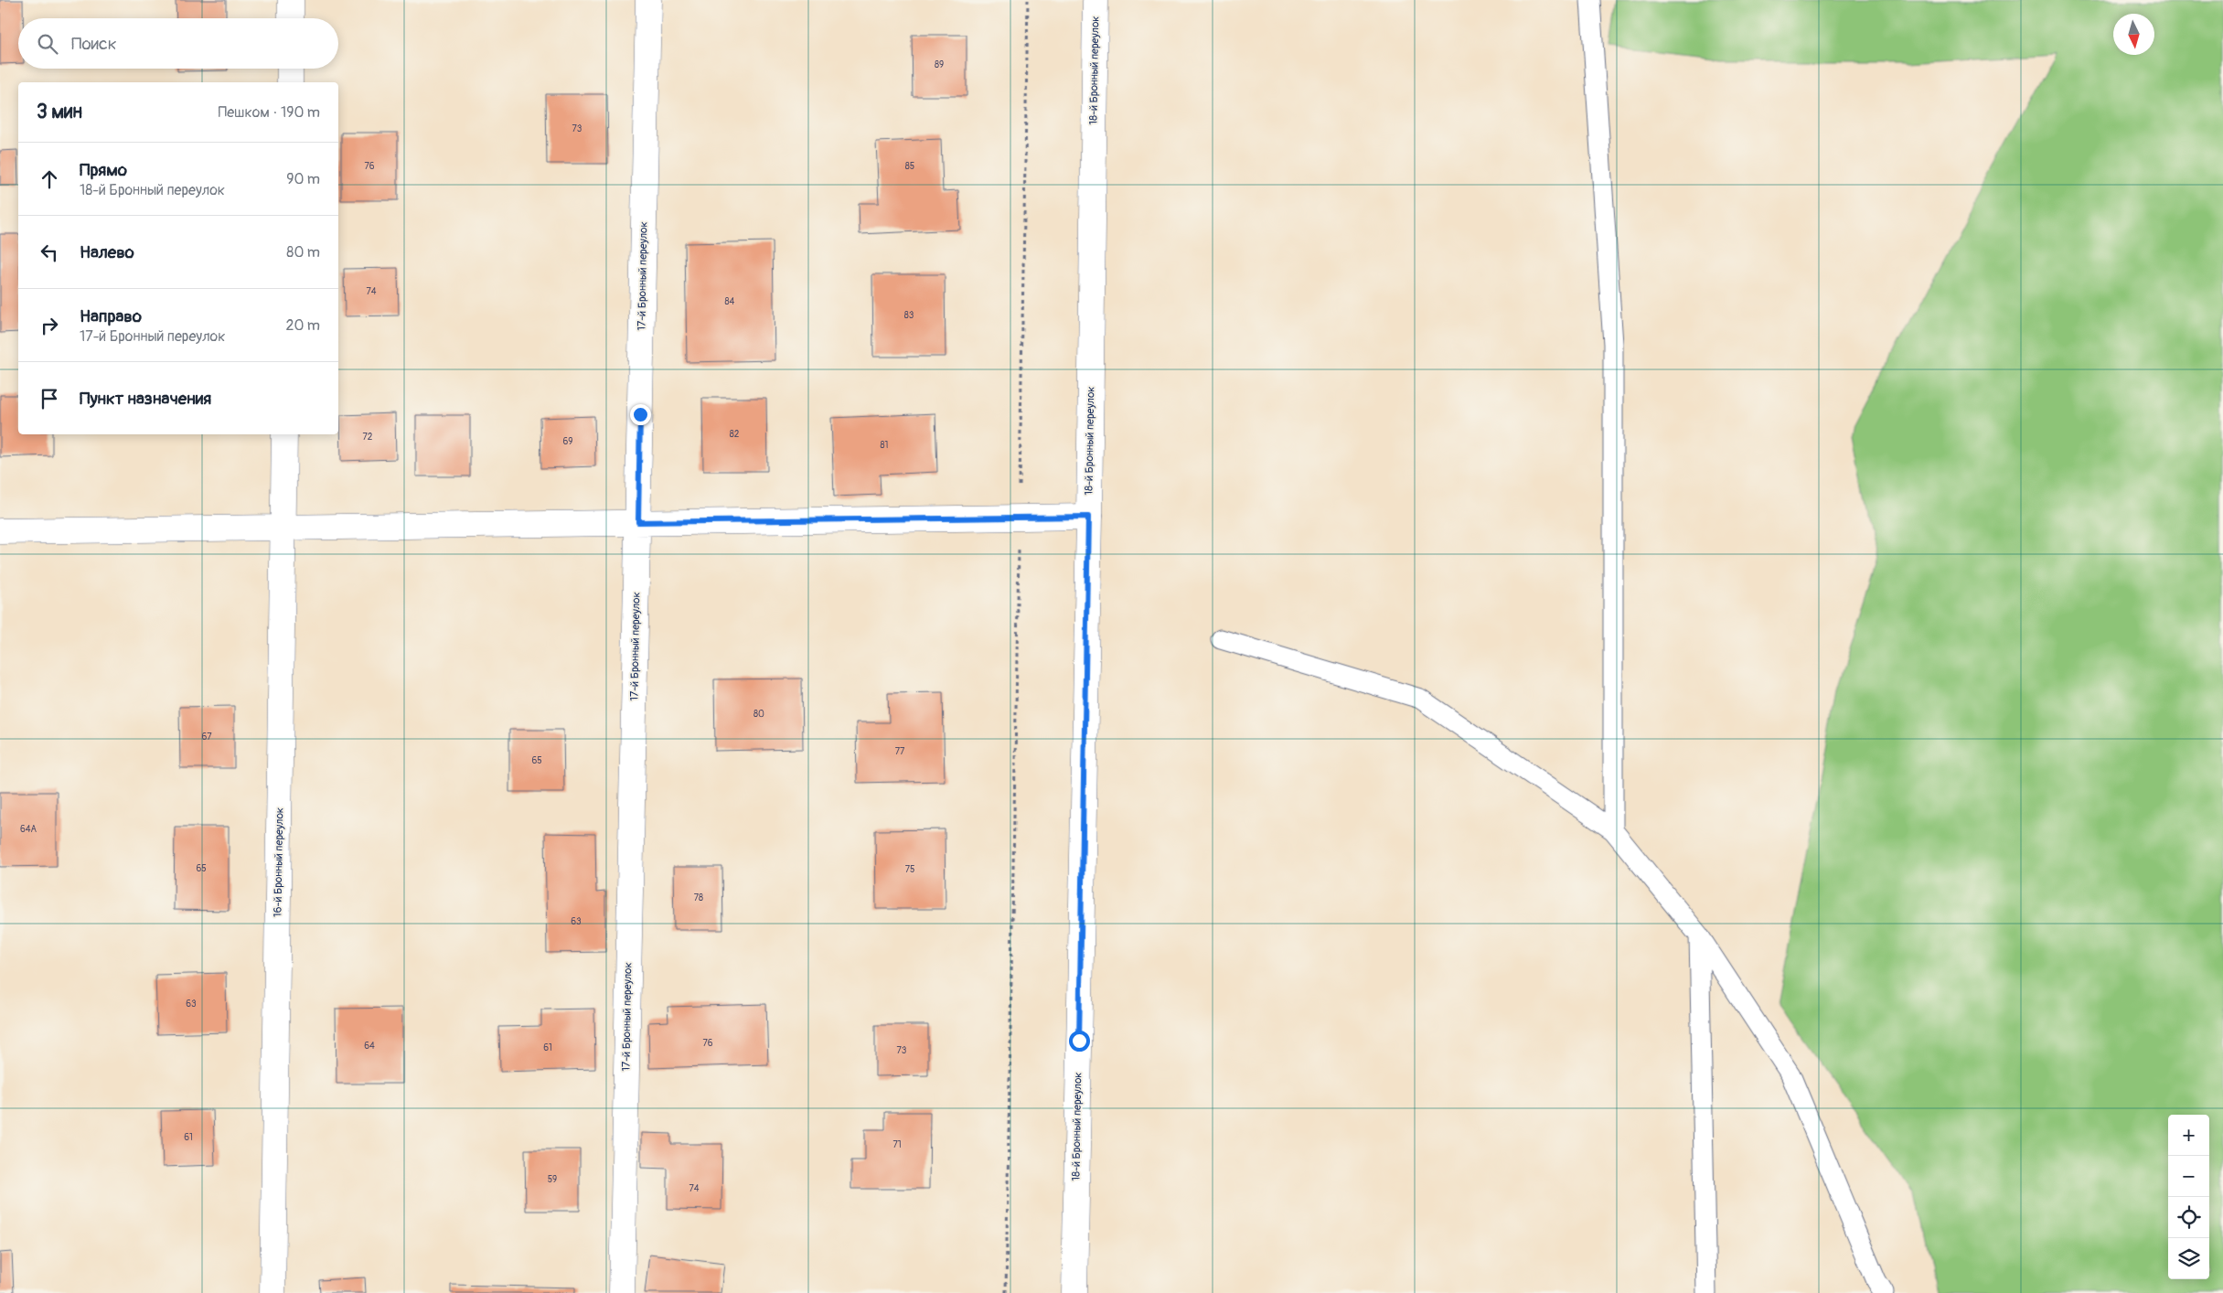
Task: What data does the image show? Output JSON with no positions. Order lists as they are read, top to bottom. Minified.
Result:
{"streets":{"street":["18-й Бронный переулок","17-й Бронный переулок","16-й Бронный переулок"]},"house_numbers":["89","73","76","85","74","84","83","82","72","69","81","80","67","77","65","64А","65","75","78","63","63","76","64","61","73","61","71","59","74"],"north":"bottom","page":{"search":"Поиск","heading":["3 мин","Пешком · 190 m"],"list":[["Прямо","18-й Бронный переулок","90 m"],["Налево","80 m"],["Направо","17-й Бронный переулок","20 m"],"Пункт назначения"],"map_buttons":["+","−"]}}
